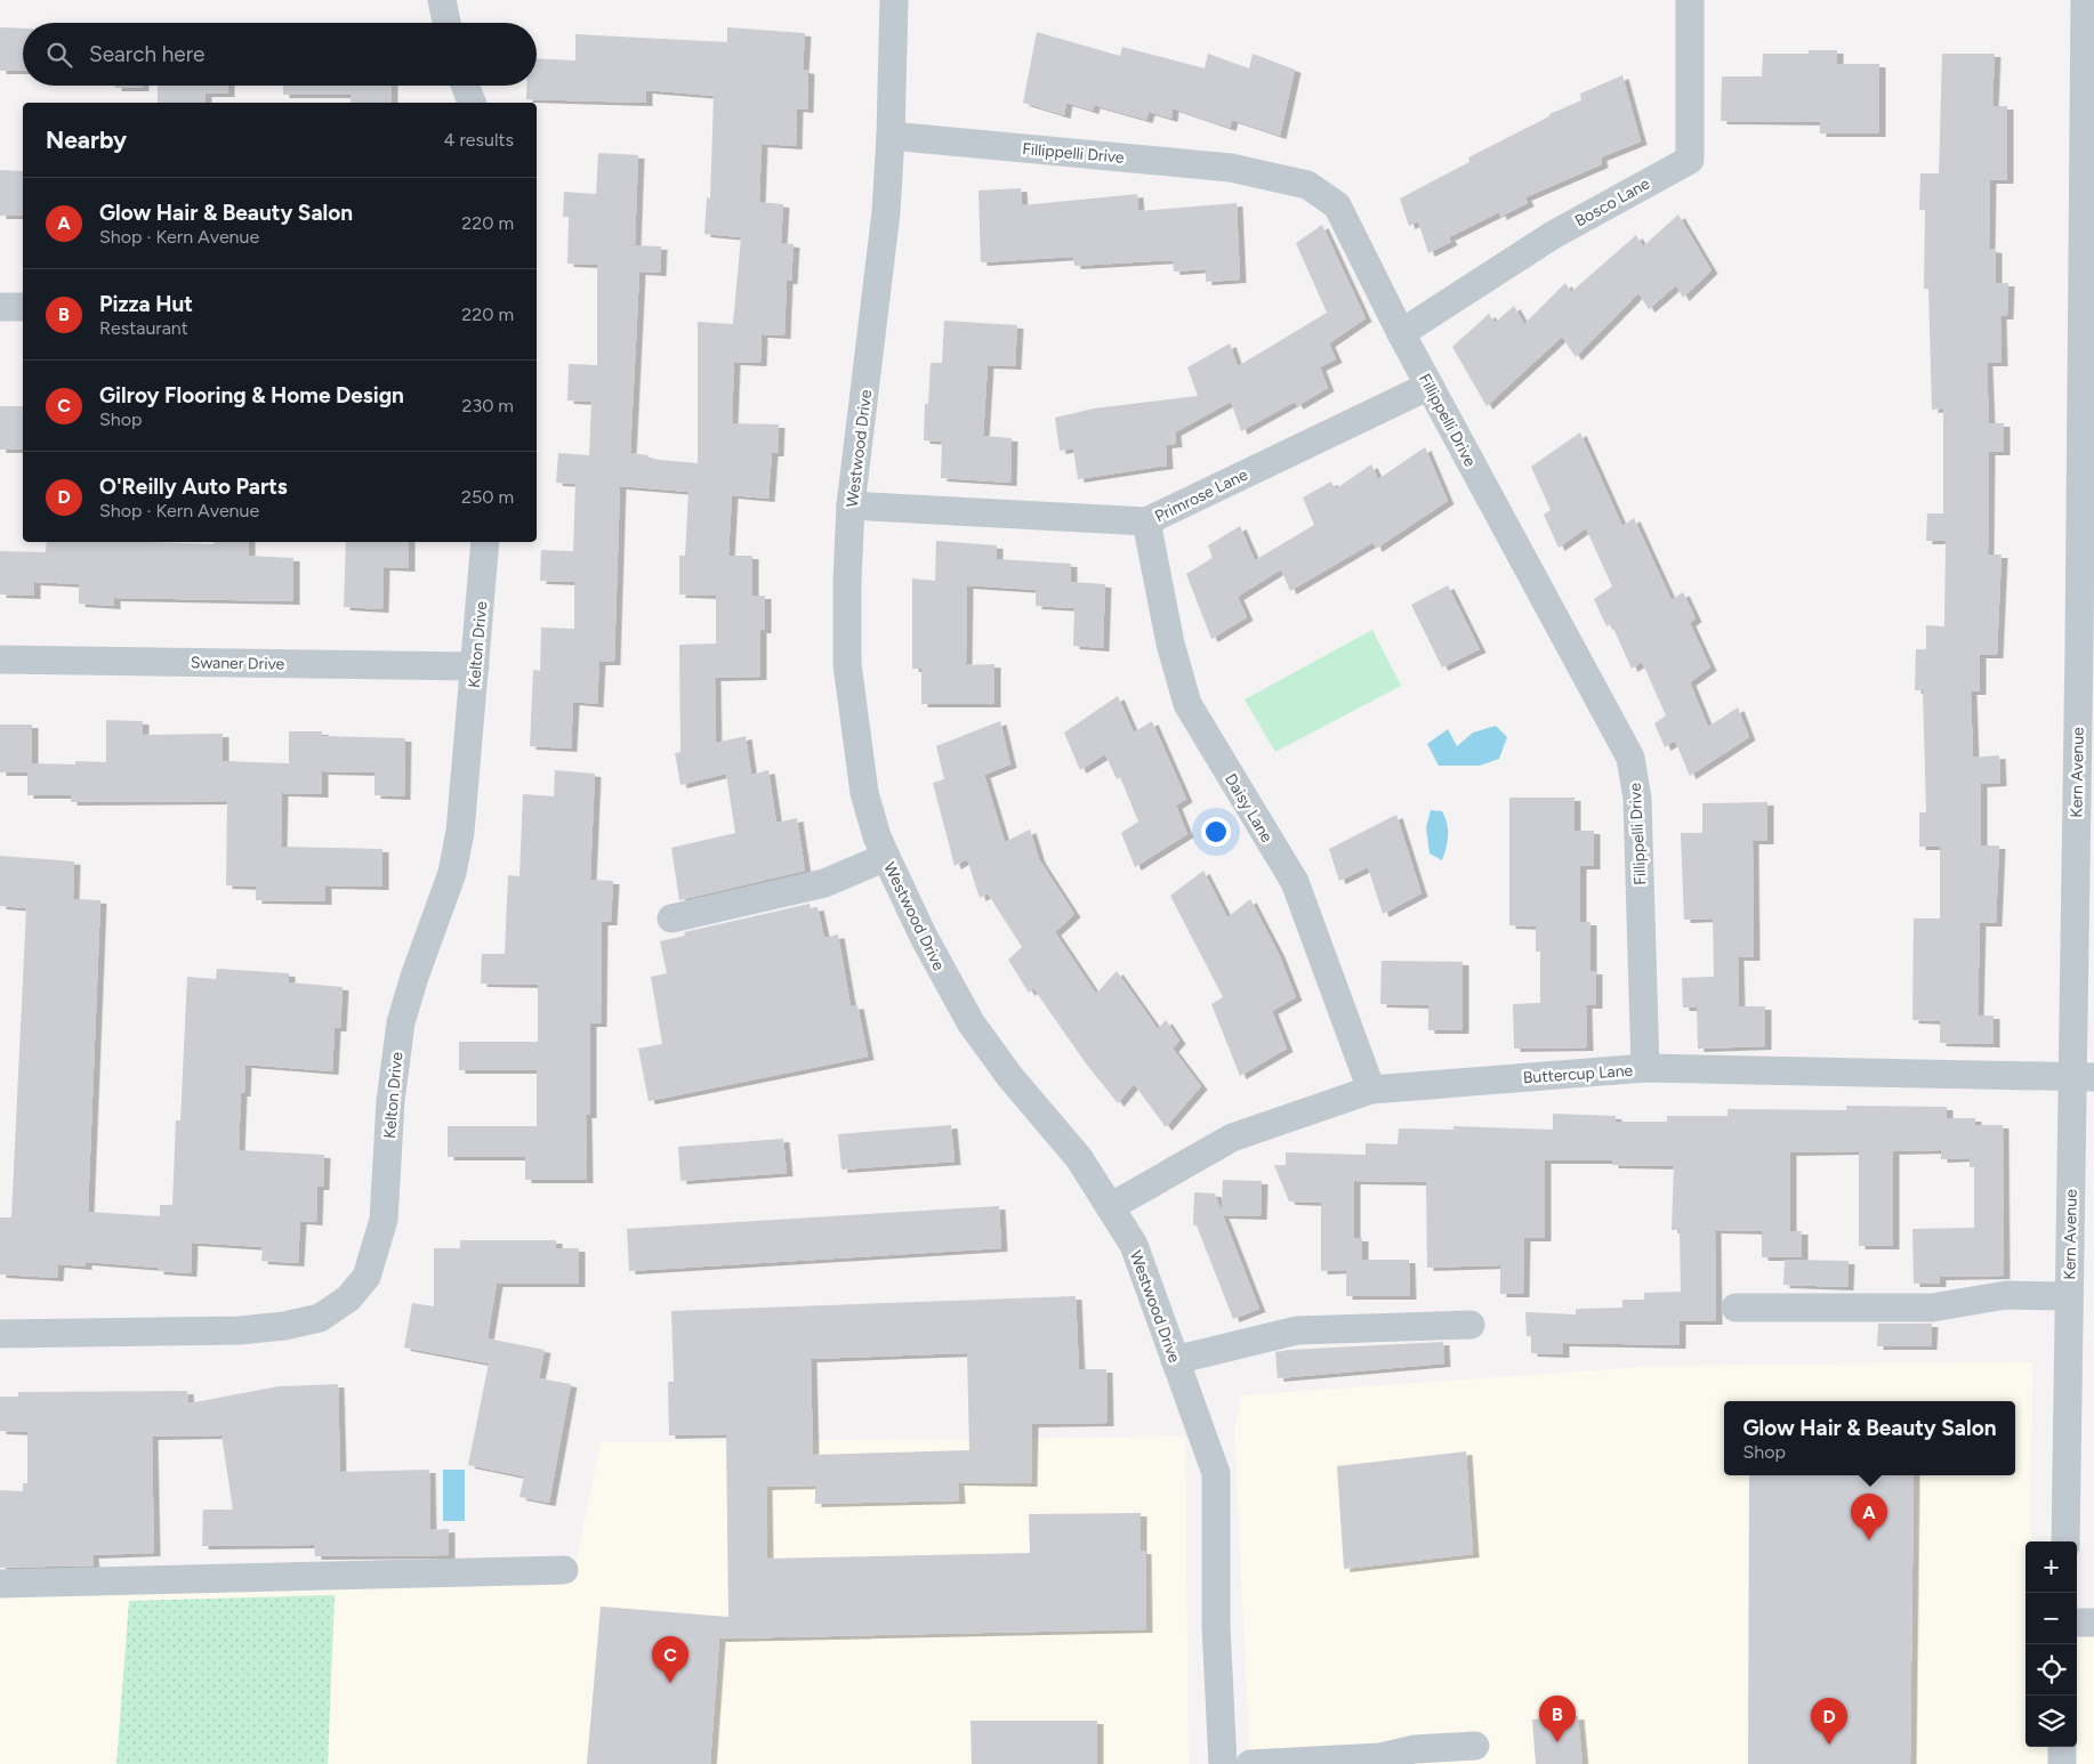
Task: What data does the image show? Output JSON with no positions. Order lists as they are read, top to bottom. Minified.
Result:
{"streets":{"street":["Fillippelli Drive","Bosco Lane","Westwood Drive","Primrose Lane","Kelton Drive","Swaner Drive","Kern Avenue","Daisy Lane","Buttercup Lane"]},"crossings":[["Fillippelli Drive","Bosco Lane"],["Fillippelli Drive","Westwood Drive"],["Fillippelli Drive","Primrose Lane"],["Fillippelli Drive","Buttercup Lane"],["Westwood Drive","Primrose Lane"],["Westwood Drive","Buttercup Lane"],["Primrose Lane","Daisy Lane"],["Kelton Drive","Swaner Drive"],["Kern Avenue","Buttercup Lane"],["Daisy Lane","Buttercup Lane"]],"page":{"search":"Search here","heading":["Nearby","4 results"],"list":[{"mark":"A","name":"Glow Hair & Beauty Salon","note":"Shop · Kern Avenue","value":"220 m"},{"mark":"B","name":"Pizza Hut","note":"Restaurant","value":"220 m"},{"mark":"C","name":"Gilroy Flooring & Home Design","note":"Shop","value":"230 m"},{"mark":"D","name":"O'Reilly Auto Parts","note":"Shop · Kern Avenue","value":"250 m"}],"popup":["Glow Hair & Beauty Salon","Shop"],"pins":["A","C","B","D"],"map_buttons":["+","−"]}}
